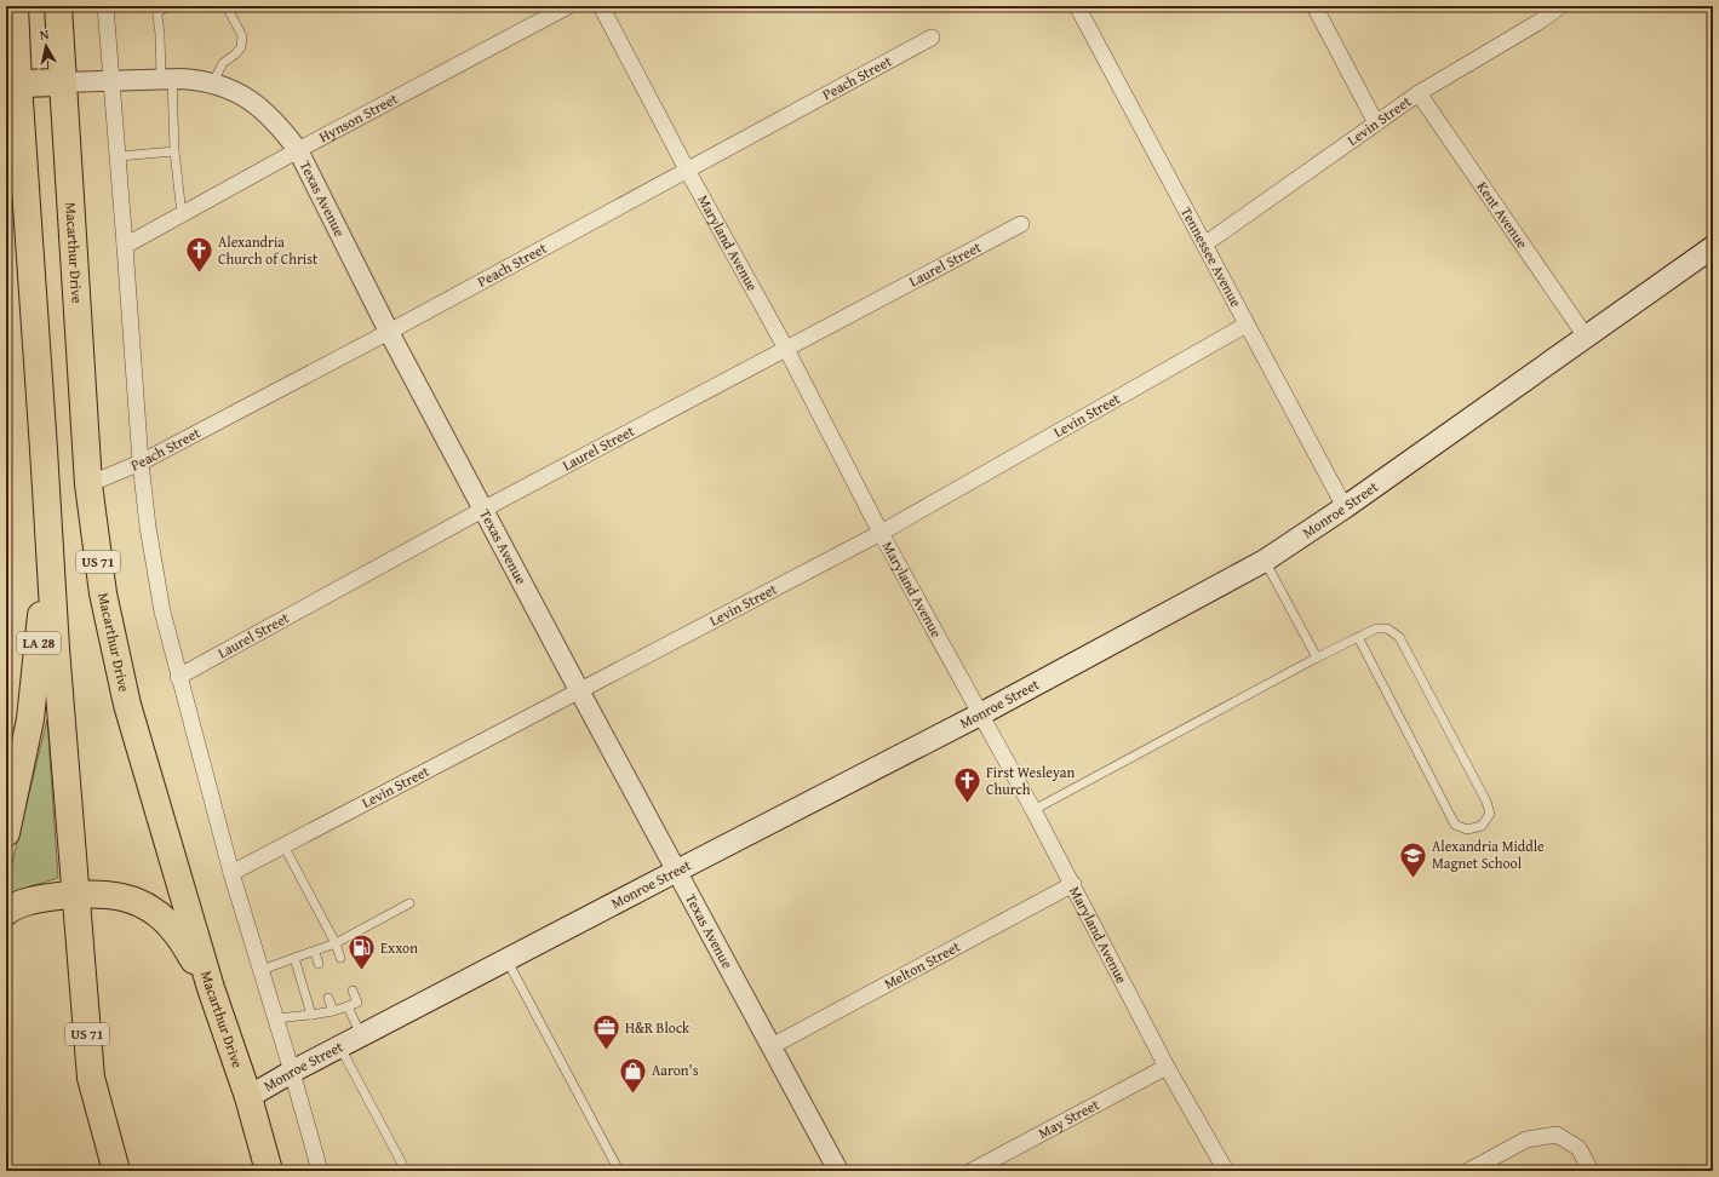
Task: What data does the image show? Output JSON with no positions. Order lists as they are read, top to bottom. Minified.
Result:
{"streets":{"highway":["Macarthur Drive","US 71","LA 28"],"main road":["Monroe Street"],"street":["Peach Street","Hynson Street","Levin Street","Texas Avenue","Kent Avenue","Maryland Avenue","Tennessee Avenue","Laurel Street","Melton Street","May Street"]},"crossings":[["Peach Street","Texas Avenue"],["Peach Street","Maryland Avenue"],["Peach Street","Macarthur Drive"],["Hynson Street","Texas Avenue"],["Levin Street","Texas Avenue"],["Levin Street","Kent Avenue"],["Levin Street","Maryland Avenue"],["Levin Street","Tennessee Avenue"],["Texas Avenue","Macarthur Drive"],["Texas Avenue","Laurel Street"],["Texas Avenue","Monroe Street"],["Texas Avenue","Melton Street"],["Kent Avenue","Monroe Street"],["Maryland Avenue","Laurel Street"],["Maryland Avenue","Monroe Street"],["Maryland Avenue","Melton Street"],["Maryland Avenue","May Street"],["Macarthur Drive","Monroe Street"],["Tennessee Avenue","Monroe Street"],["US 71","LA 28"]],"places":{"church":["Alexandria Church of Christ","First Wesleyan Church"],"school or university":["Alexandria Middle Magnet School"],"fuel station":["Exxon"],"office":["H&R Block"],"shop":["Aaron's"]},"north":"top"}
